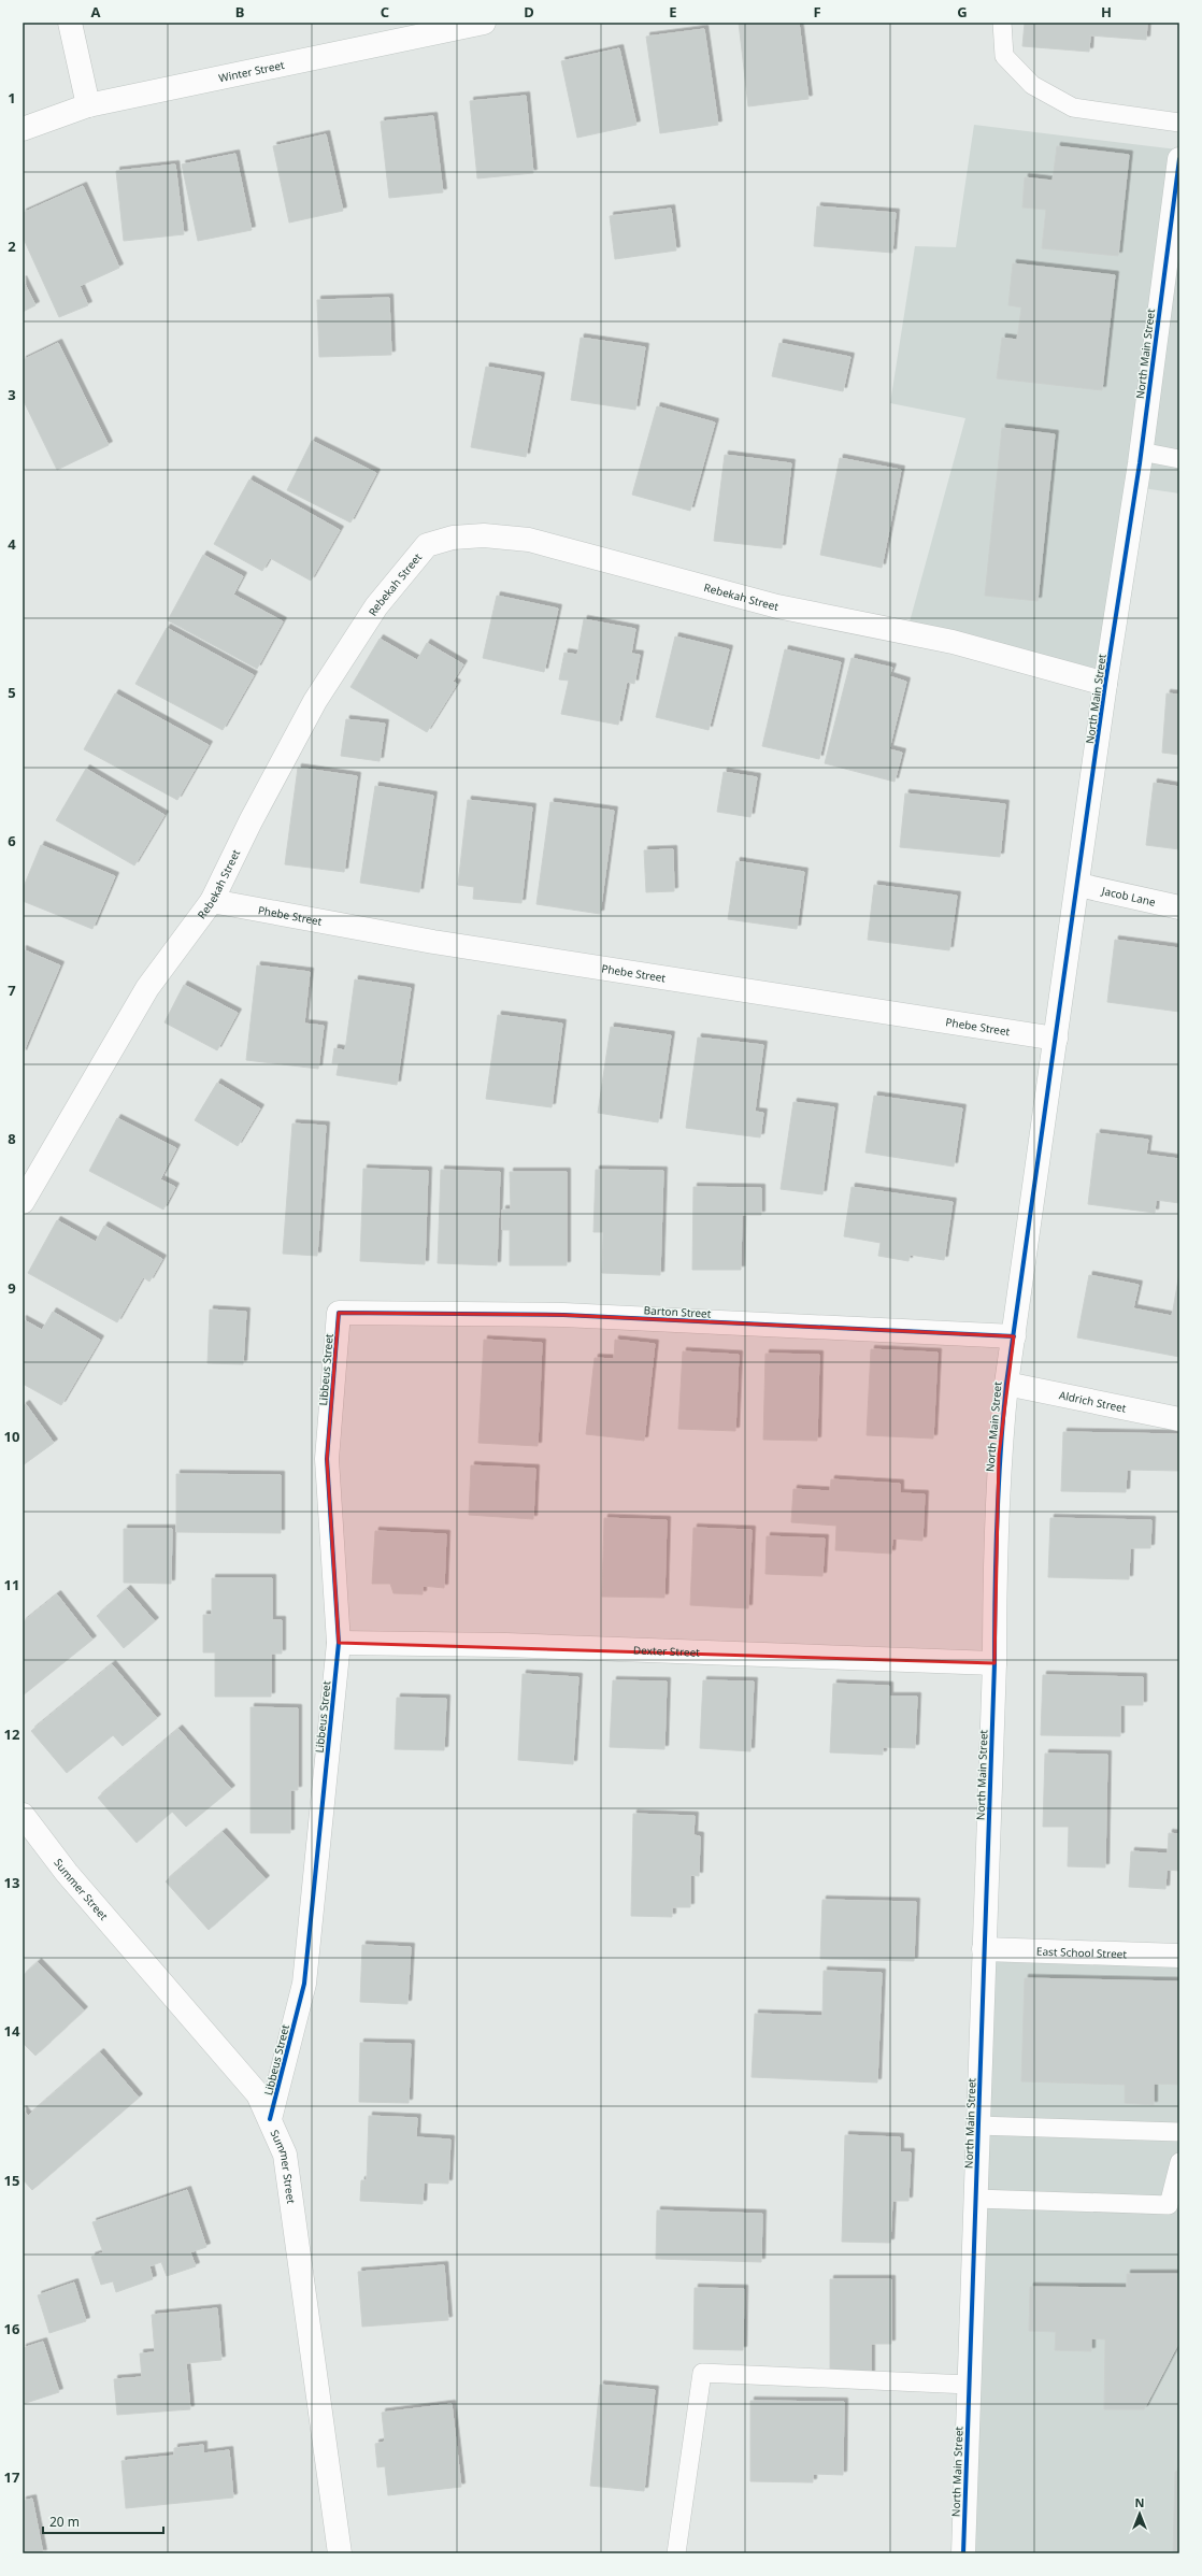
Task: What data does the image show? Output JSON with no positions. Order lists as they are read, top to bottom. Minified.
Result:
{"streets":{"street":["Winter Street","North Main Street","Rebekah Street","Jacob Lane","Phebe Street","Barton Street","Libbeus Street","Aldrich Street","Dexter Street","Summer Street","East School Street"]},"crossings":[["North Main Street","Rebekah Street"],["North Main Street","Jacob Lane"],["North Main Street","Phebe Street"],["North Main Street","Barton Street"],["North Main Street","Aldrich Street"],["North Main Street","Dexter Street"],["North Main Street","East School Street"],["Rebekah Street","Phebe Street"],["Barton Street","Libbeus Street"],["Libbeus Street","Dexter Street"],["Libbeus Street","Summer Street"]],"scale_bar":"20 m","north":"top","grid":{"columns":["A","B","C","D","E","F","G","H"],"rows":["1","2","3","4","5","6","7","8","9","10","11","12","13","14","15","16","17"]}}
